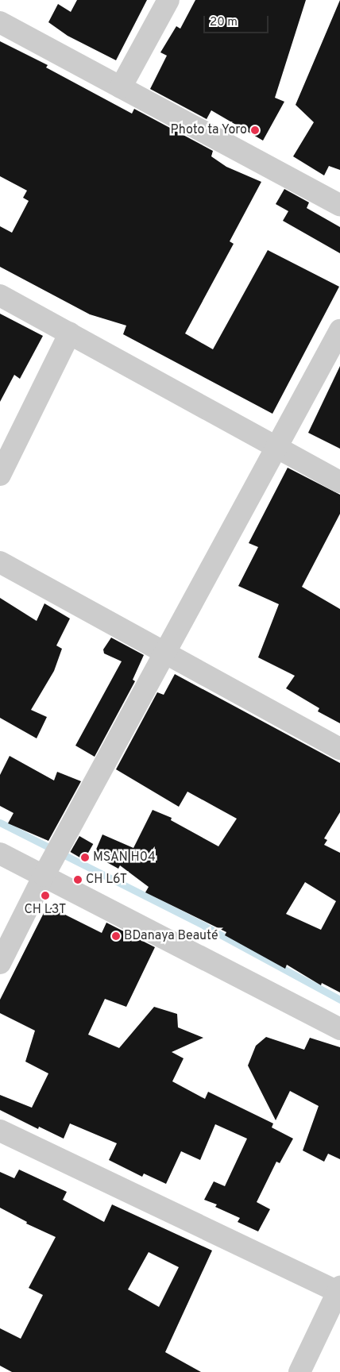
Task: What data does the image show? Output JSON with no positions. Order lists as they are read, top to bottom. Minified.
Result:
{"places":["Photo ta Yoro","MSAN H04","CH L6T","CH L3T","BDanaya Beauté"],"scale_bar":"20 m"}
